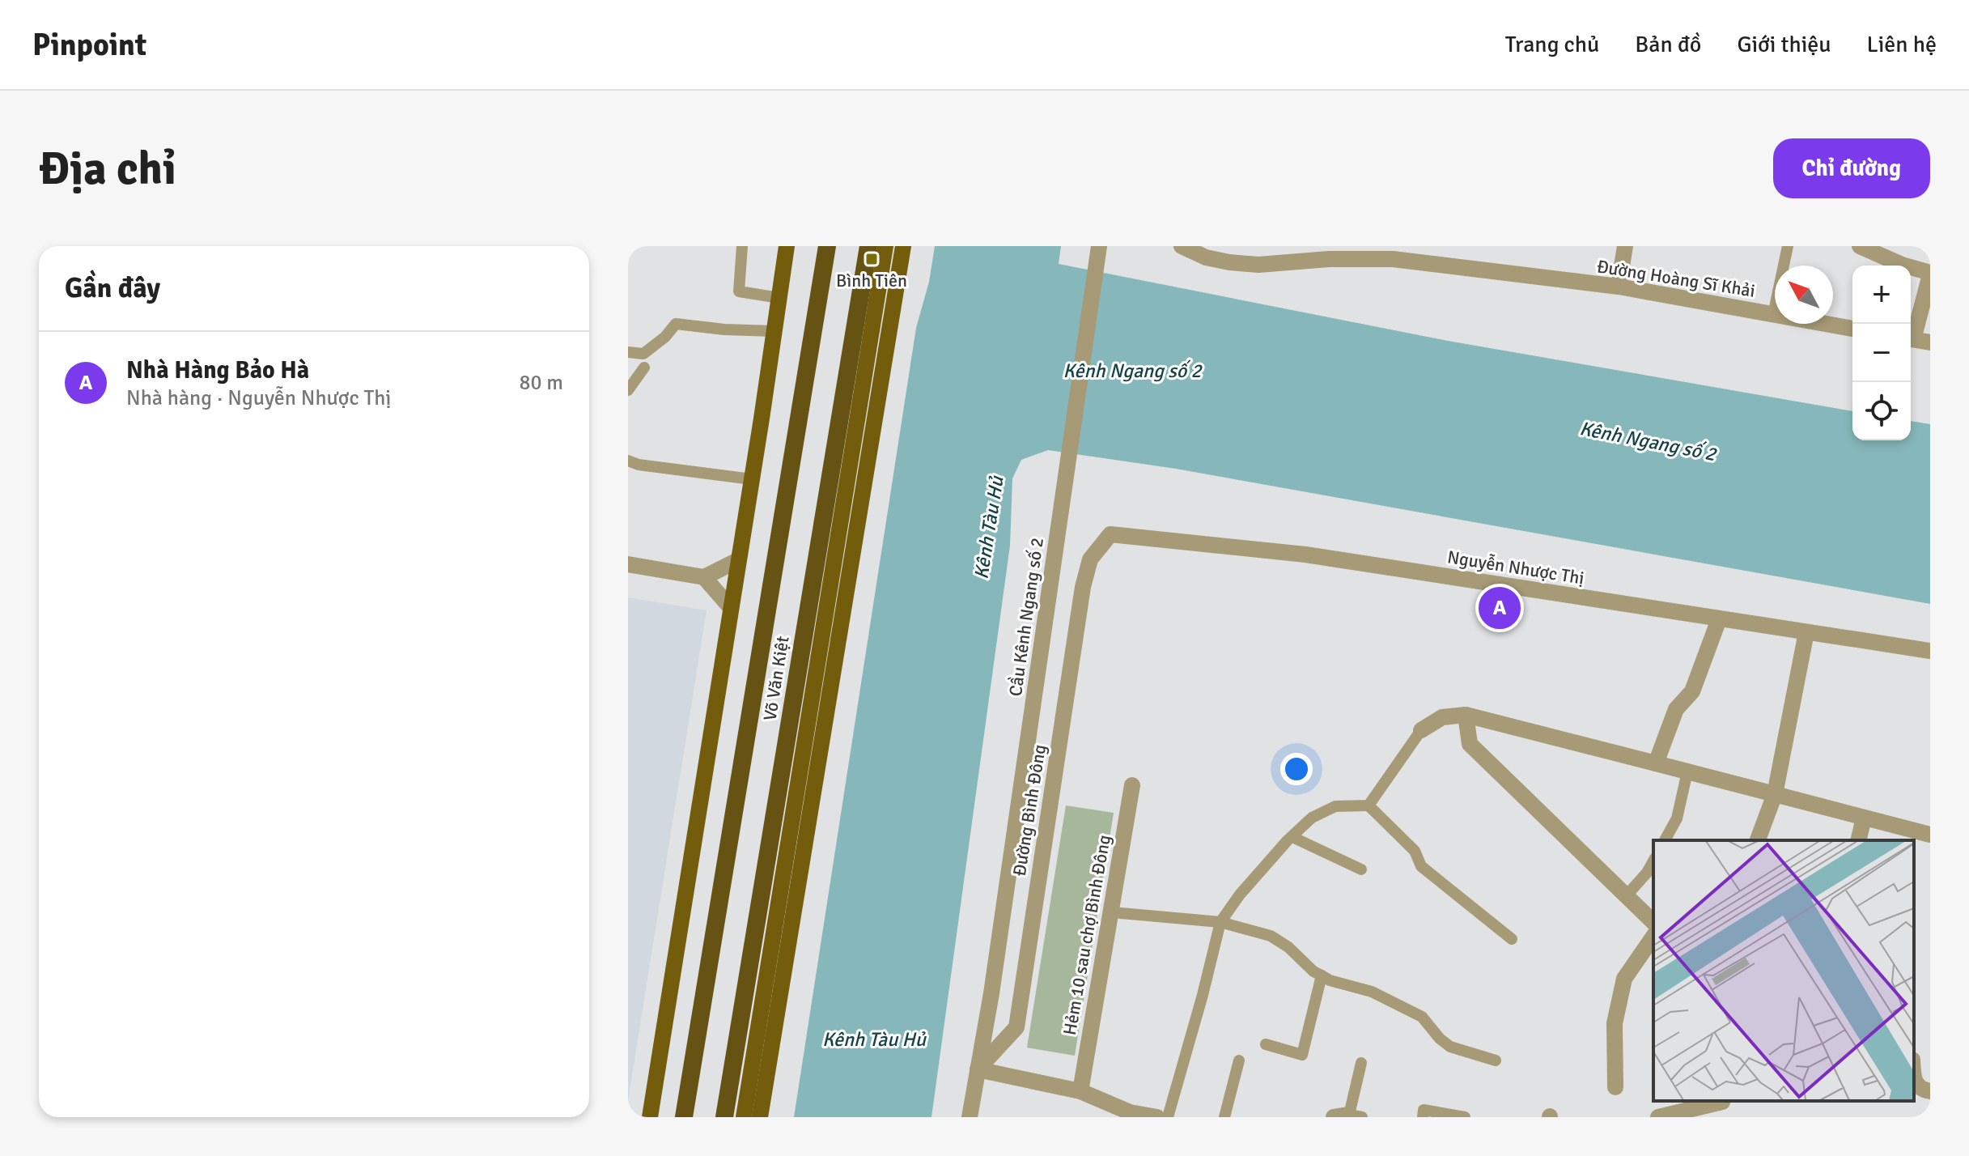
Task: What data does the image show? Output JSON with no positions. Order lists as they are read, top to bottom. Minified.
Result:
{"streets":{"highway":["Võ Văn Kiệt"],"street":["Đường Hoàng Sĩ Khải","Nguyễn Nhược Thị","Cầu Kênh Ngang số 2","Đường Bình Đông","Hẻm 10 sau chợ Bình Đông"]},"crossings":[["Nguyễn Nhược Thị","Đường Bình Đông"],["Cầu Kênh Ngang số 2","Đường Bình Đông"]],"water":["Kênh Ngang số 2","Kênh Tàu Hủ"],"places":{"transit":["Bình Tiên"]},"north":"top left","page":{"header":"Pinpoint","nav":["Trang chủ","Bản đồ","Giới thiệu","Liên hệ"],"buttons":"Chỉ đường","title":"Địa chỉ","heading":"Gần đây","map_buttons":["+","−"],"list":[{"mark":"A","name":"Nhà Hàng Bảo Hà","note":"Nhà hàng · Nguyễn Nhược Thị","value":"80 m"}],"pins":"A"}}
